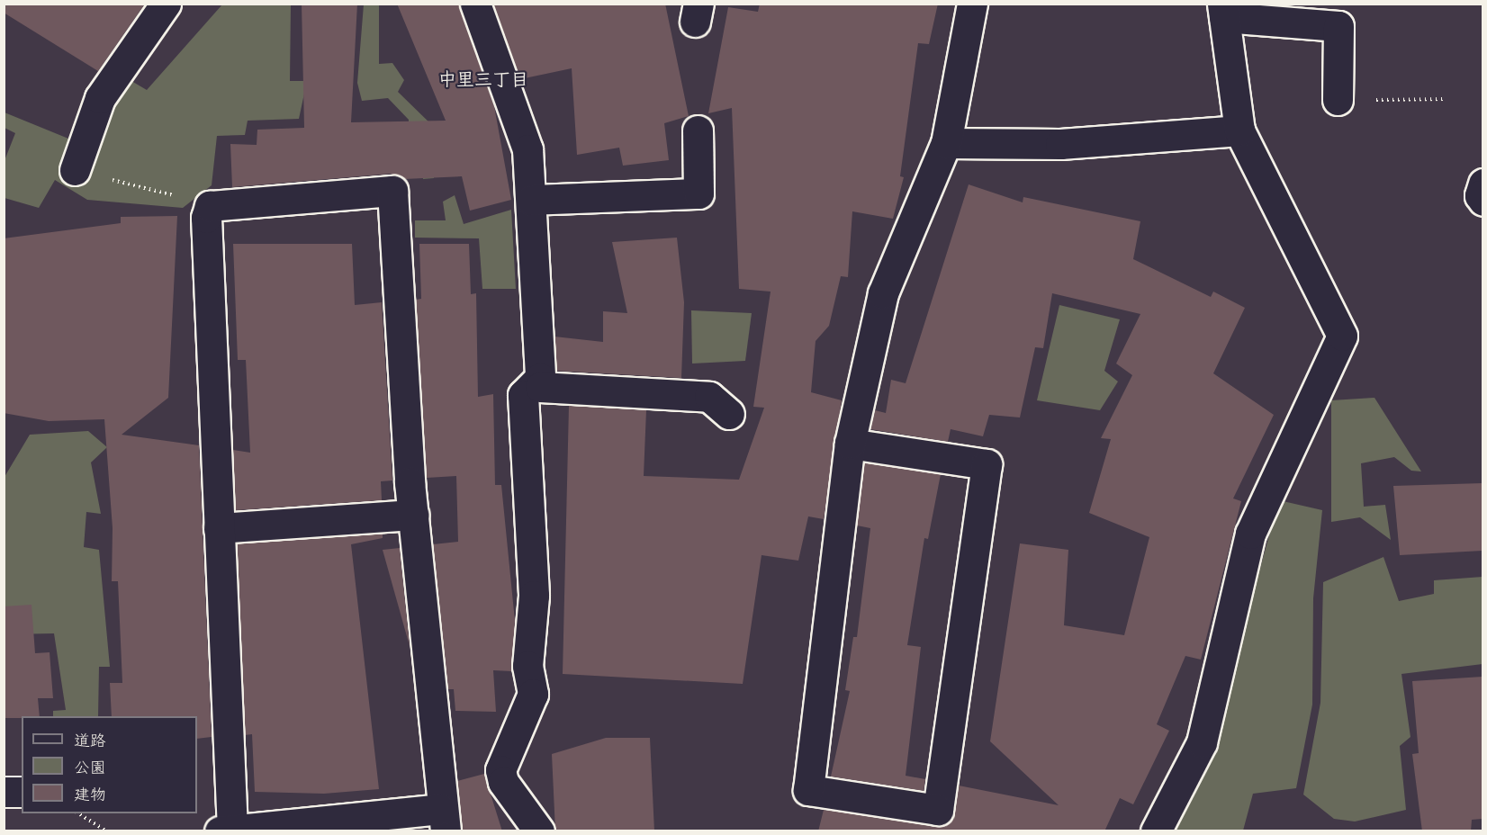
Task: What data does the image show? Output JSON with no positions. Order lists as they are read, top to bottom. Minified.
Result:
{"districts":["中里三丁目"],"legend":["道路","公園","建物"]}
